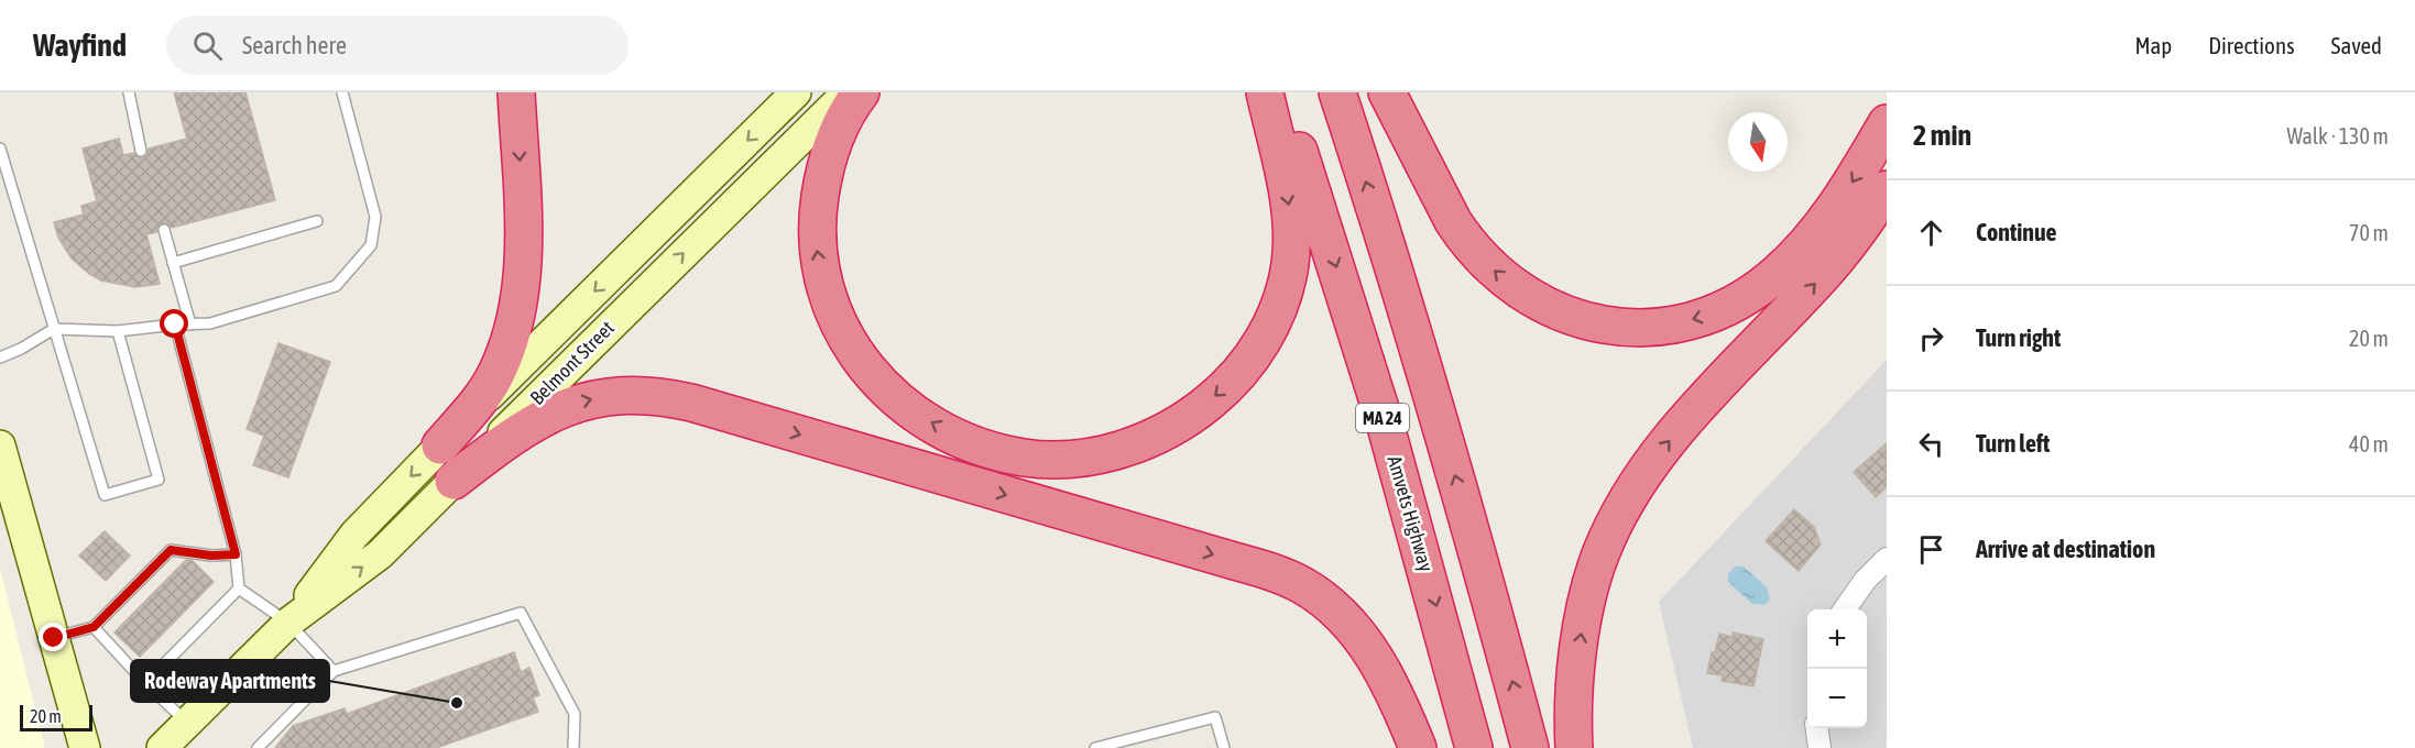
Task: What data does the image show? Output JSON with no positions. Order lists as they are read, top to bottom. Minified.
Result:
{"streets":{"highway":["MA 24","Amvets Highway"],"main road":["Belmont Street"]},"places":["Rodeway Apartments"],"scale_bar":"20 m","north":"bottom","page":{"header":"Wayfind","search":"Search here","nav":["Map","Directions","Saved"],"heading":["2 min","Walk · 130 m"],"list":[["Continue","70 m"],["Turn right","20 m"],["Turn left","40 m"],"Arrive at destination"],"map_buttons":["+","−"],"scale":"20 m"}}
